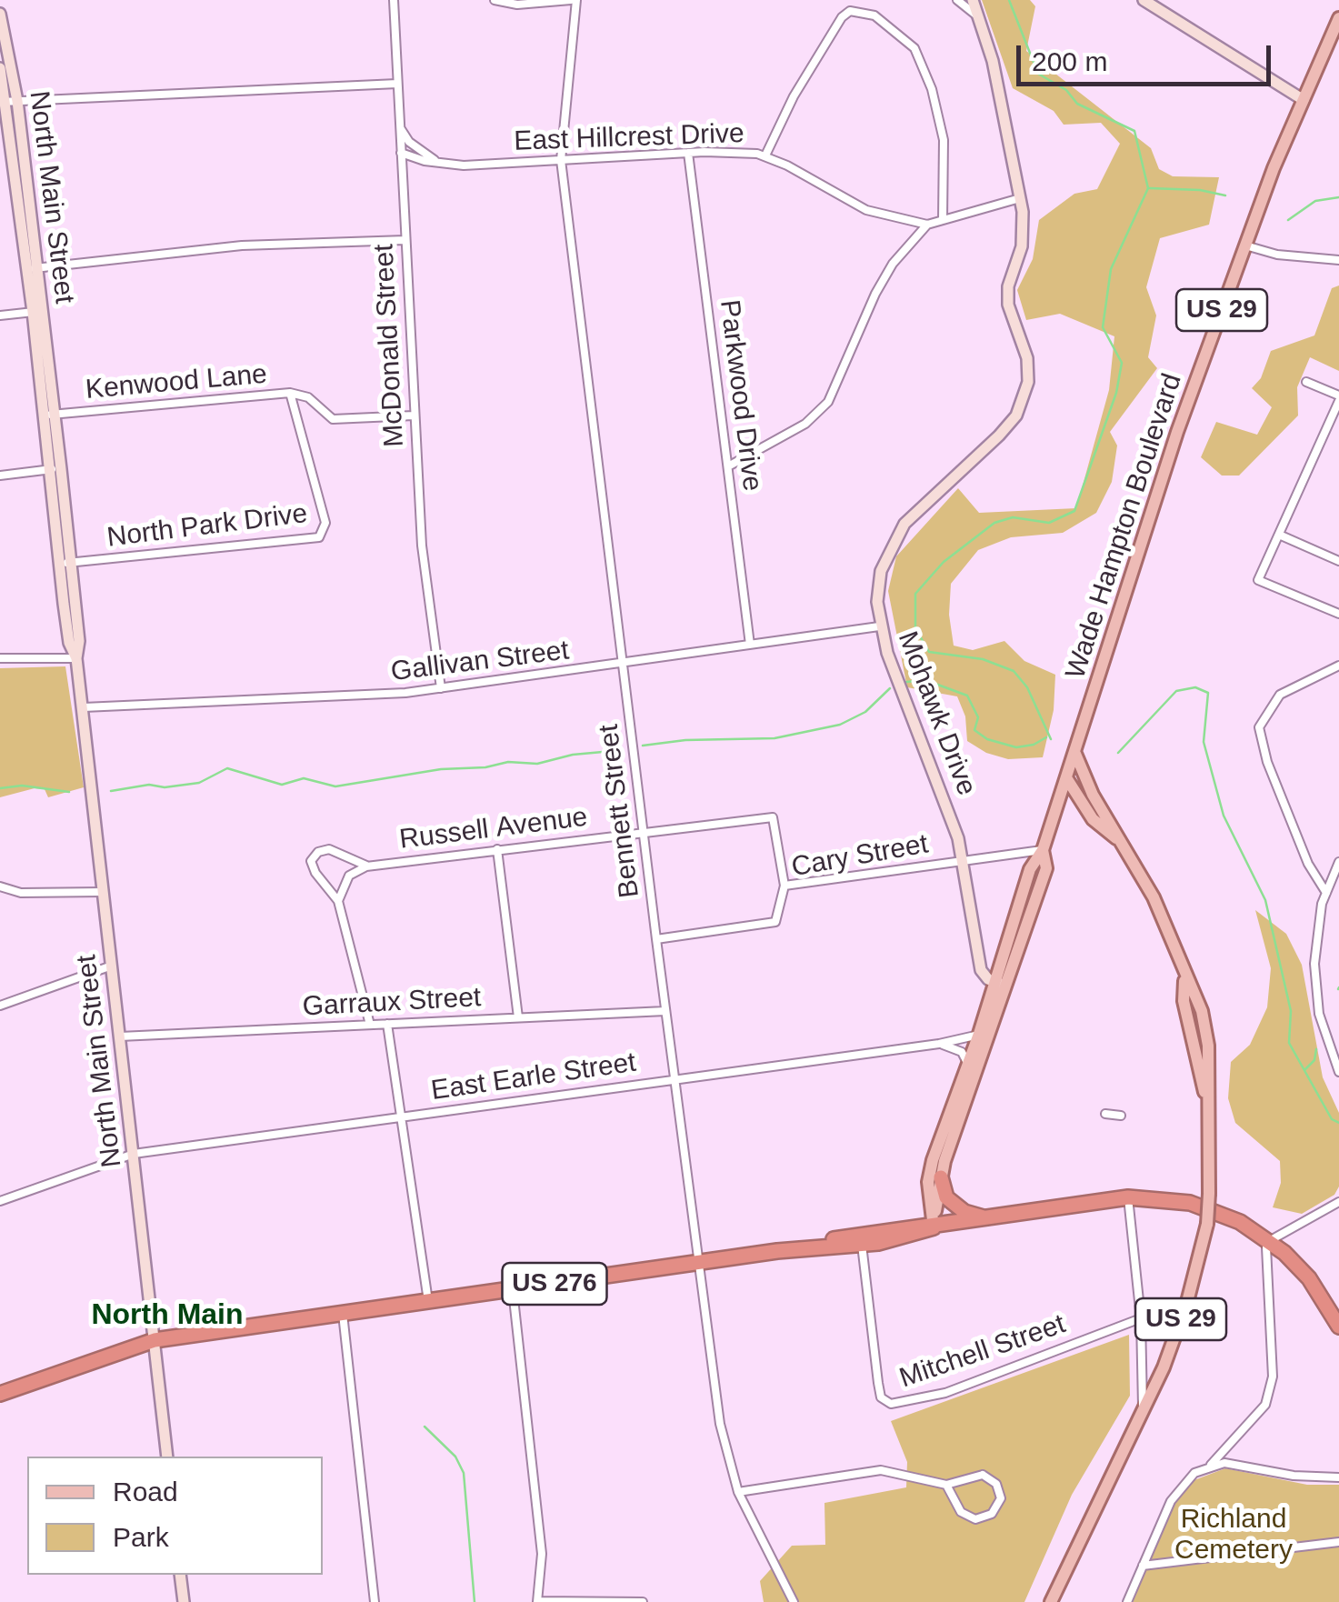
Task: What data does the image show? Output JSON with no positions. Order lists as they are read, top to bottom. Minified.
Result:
{"streets":{"highway":["US 276"],"main road":["US 29","Wade Hampton Boulevard"],"street":["East Hillcrest Drive","North Main Street","McDonald Street","Kenwood Lane","Parkwood Drive","North Park Drive","Gallivan Street","Mohawk Drive","Bennett Street","Russell Avenue","Cary Street","Garraux Street","East Earle Street","Mitchell Street"]},"crossings":[["East Hillcrest Drive","McDonald Street"],["East Hillcrest Drive","Parkwood Drive"],["East Hillcrest Drive","Mohawk Drive"],["East Hillcrest Drive","Bennett Street"],["North Main Street","Kenwood Lane"],["North Main Street","North Park Drive"],["North Main Street","Gallivan Street"],["North Main Street","Garraux Street"],["North Main Street","East Earle Street"],["North Main Street","US 276"],["US 29","Wade Hampton Boulevard"],["McDonald Street","Kenwood Lane"],["McDonald Street","Gallivan Street"],["Kenwood Lane","North Park Drive"],["Parkwood Drive","Gallivan Street"],["Wade Hampton Boulevard","Mohawk Drive"],["Wade Hampton Boulevard","Cary Street"],["Wade Hampton Boulevard","East Earle Street"],["Wade Hampton Boulevard","US 276"],["Gallivan Street","Mohawk Drive"],["Gallivan Street","Bennett Street"],["Mohawk Drive","Cary Street"],["Bennett Street","Russell Avenue"],["Bennett Street","Cary Street"],["Bennett Street","Garraux Street"],["Bennett Street","East Earle Street"],["Bennett Street","US 276"],["Russell Avenue","Cary Street"],["US 276","Mitchell Street"]],"districts":["North Main"],"parks":["Richland Cemetery"],"legend":["Road","Park"],"scale_bar":"200 m"}
